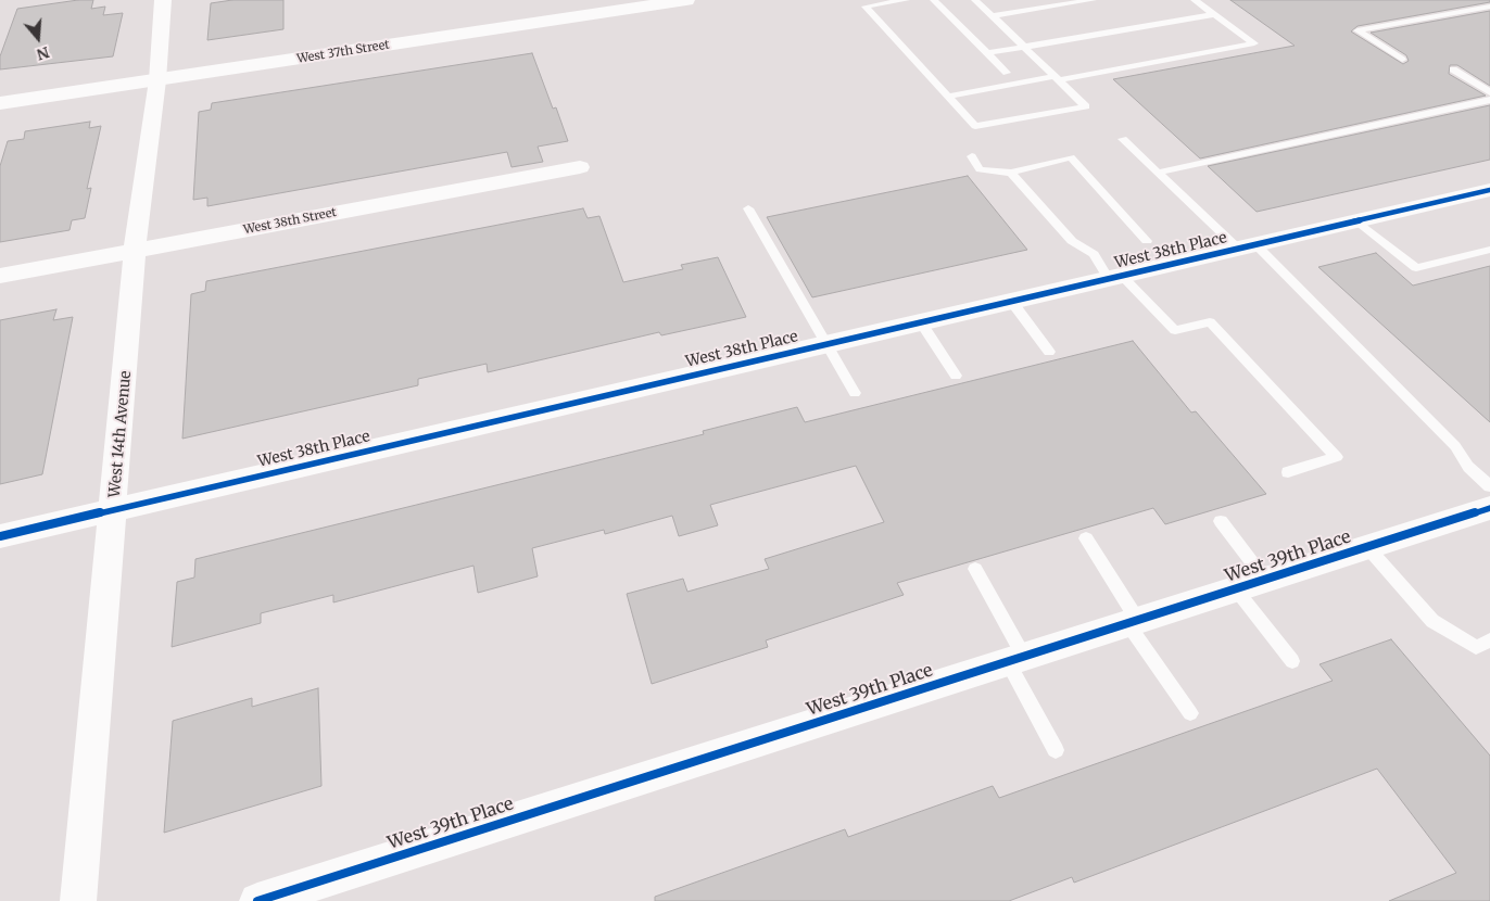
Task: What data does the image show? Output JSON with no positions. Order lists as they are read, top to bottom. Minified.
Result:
{"streets":{"street":["West 37th Street","West 38th Street","West 38th Place","West 14th Avenue","West 39th Place"]},"crossings":[["West 37th Street","West 14th Avenue"],["West 38th Street","West 14th Avenue"],["West 38th Place","West 14th Avenue"]],"north":"bottom"}
